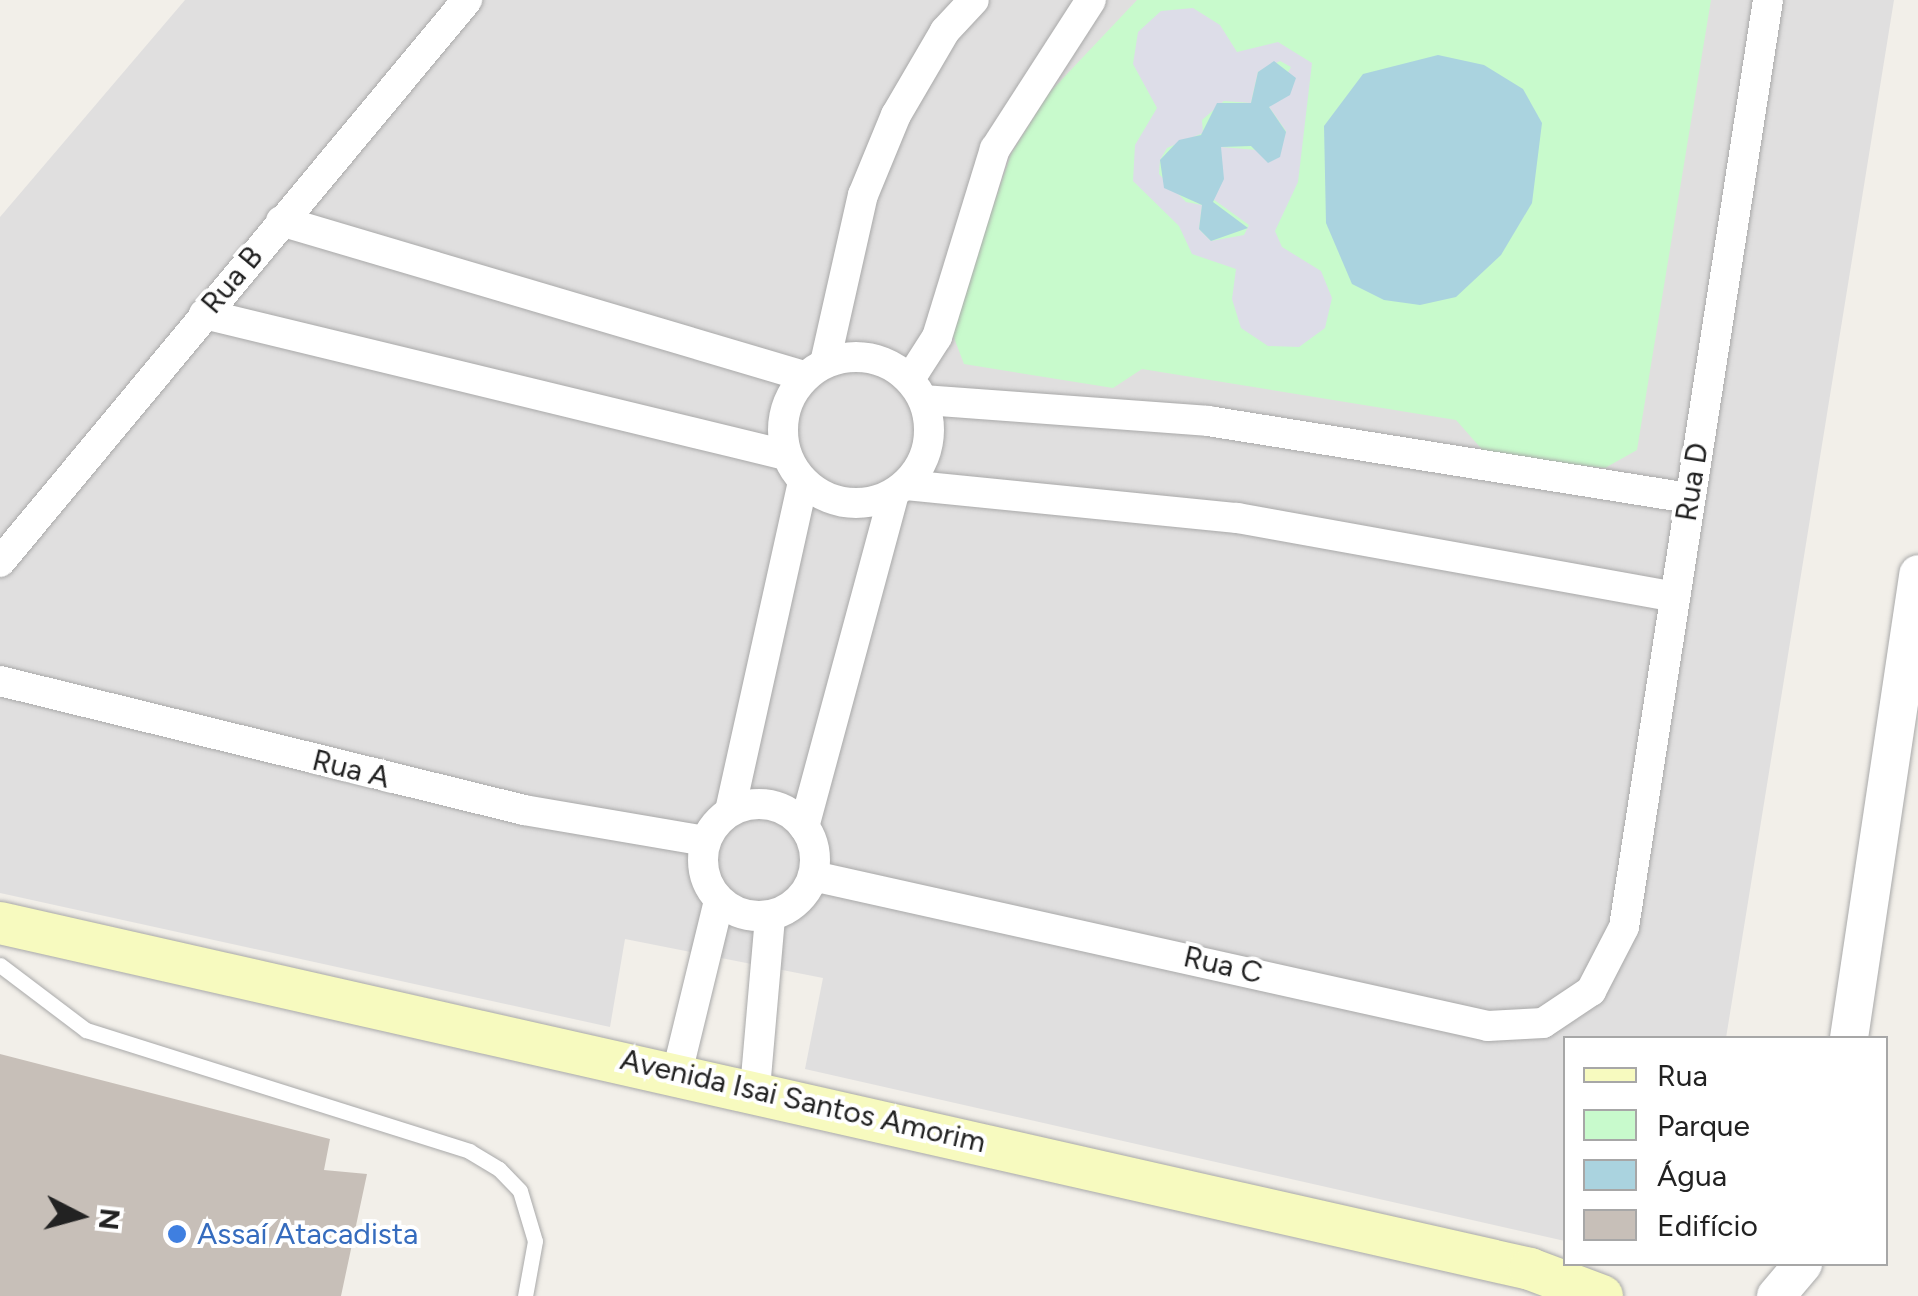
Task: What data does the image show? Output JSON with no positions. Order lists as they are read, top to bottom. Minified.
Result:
{"streets":{"main road":["Avenida Isai Santos Amorim"],"street":["Rua B","Rua D","Rua A","Rua C"]},"crossings":[["Rua D","Rua C"],["Rua A","Rua C"]],"places":["Assaí Atacadista"],"legend":["Rua","Parque","Água","Edifício"],"north":"right"}
